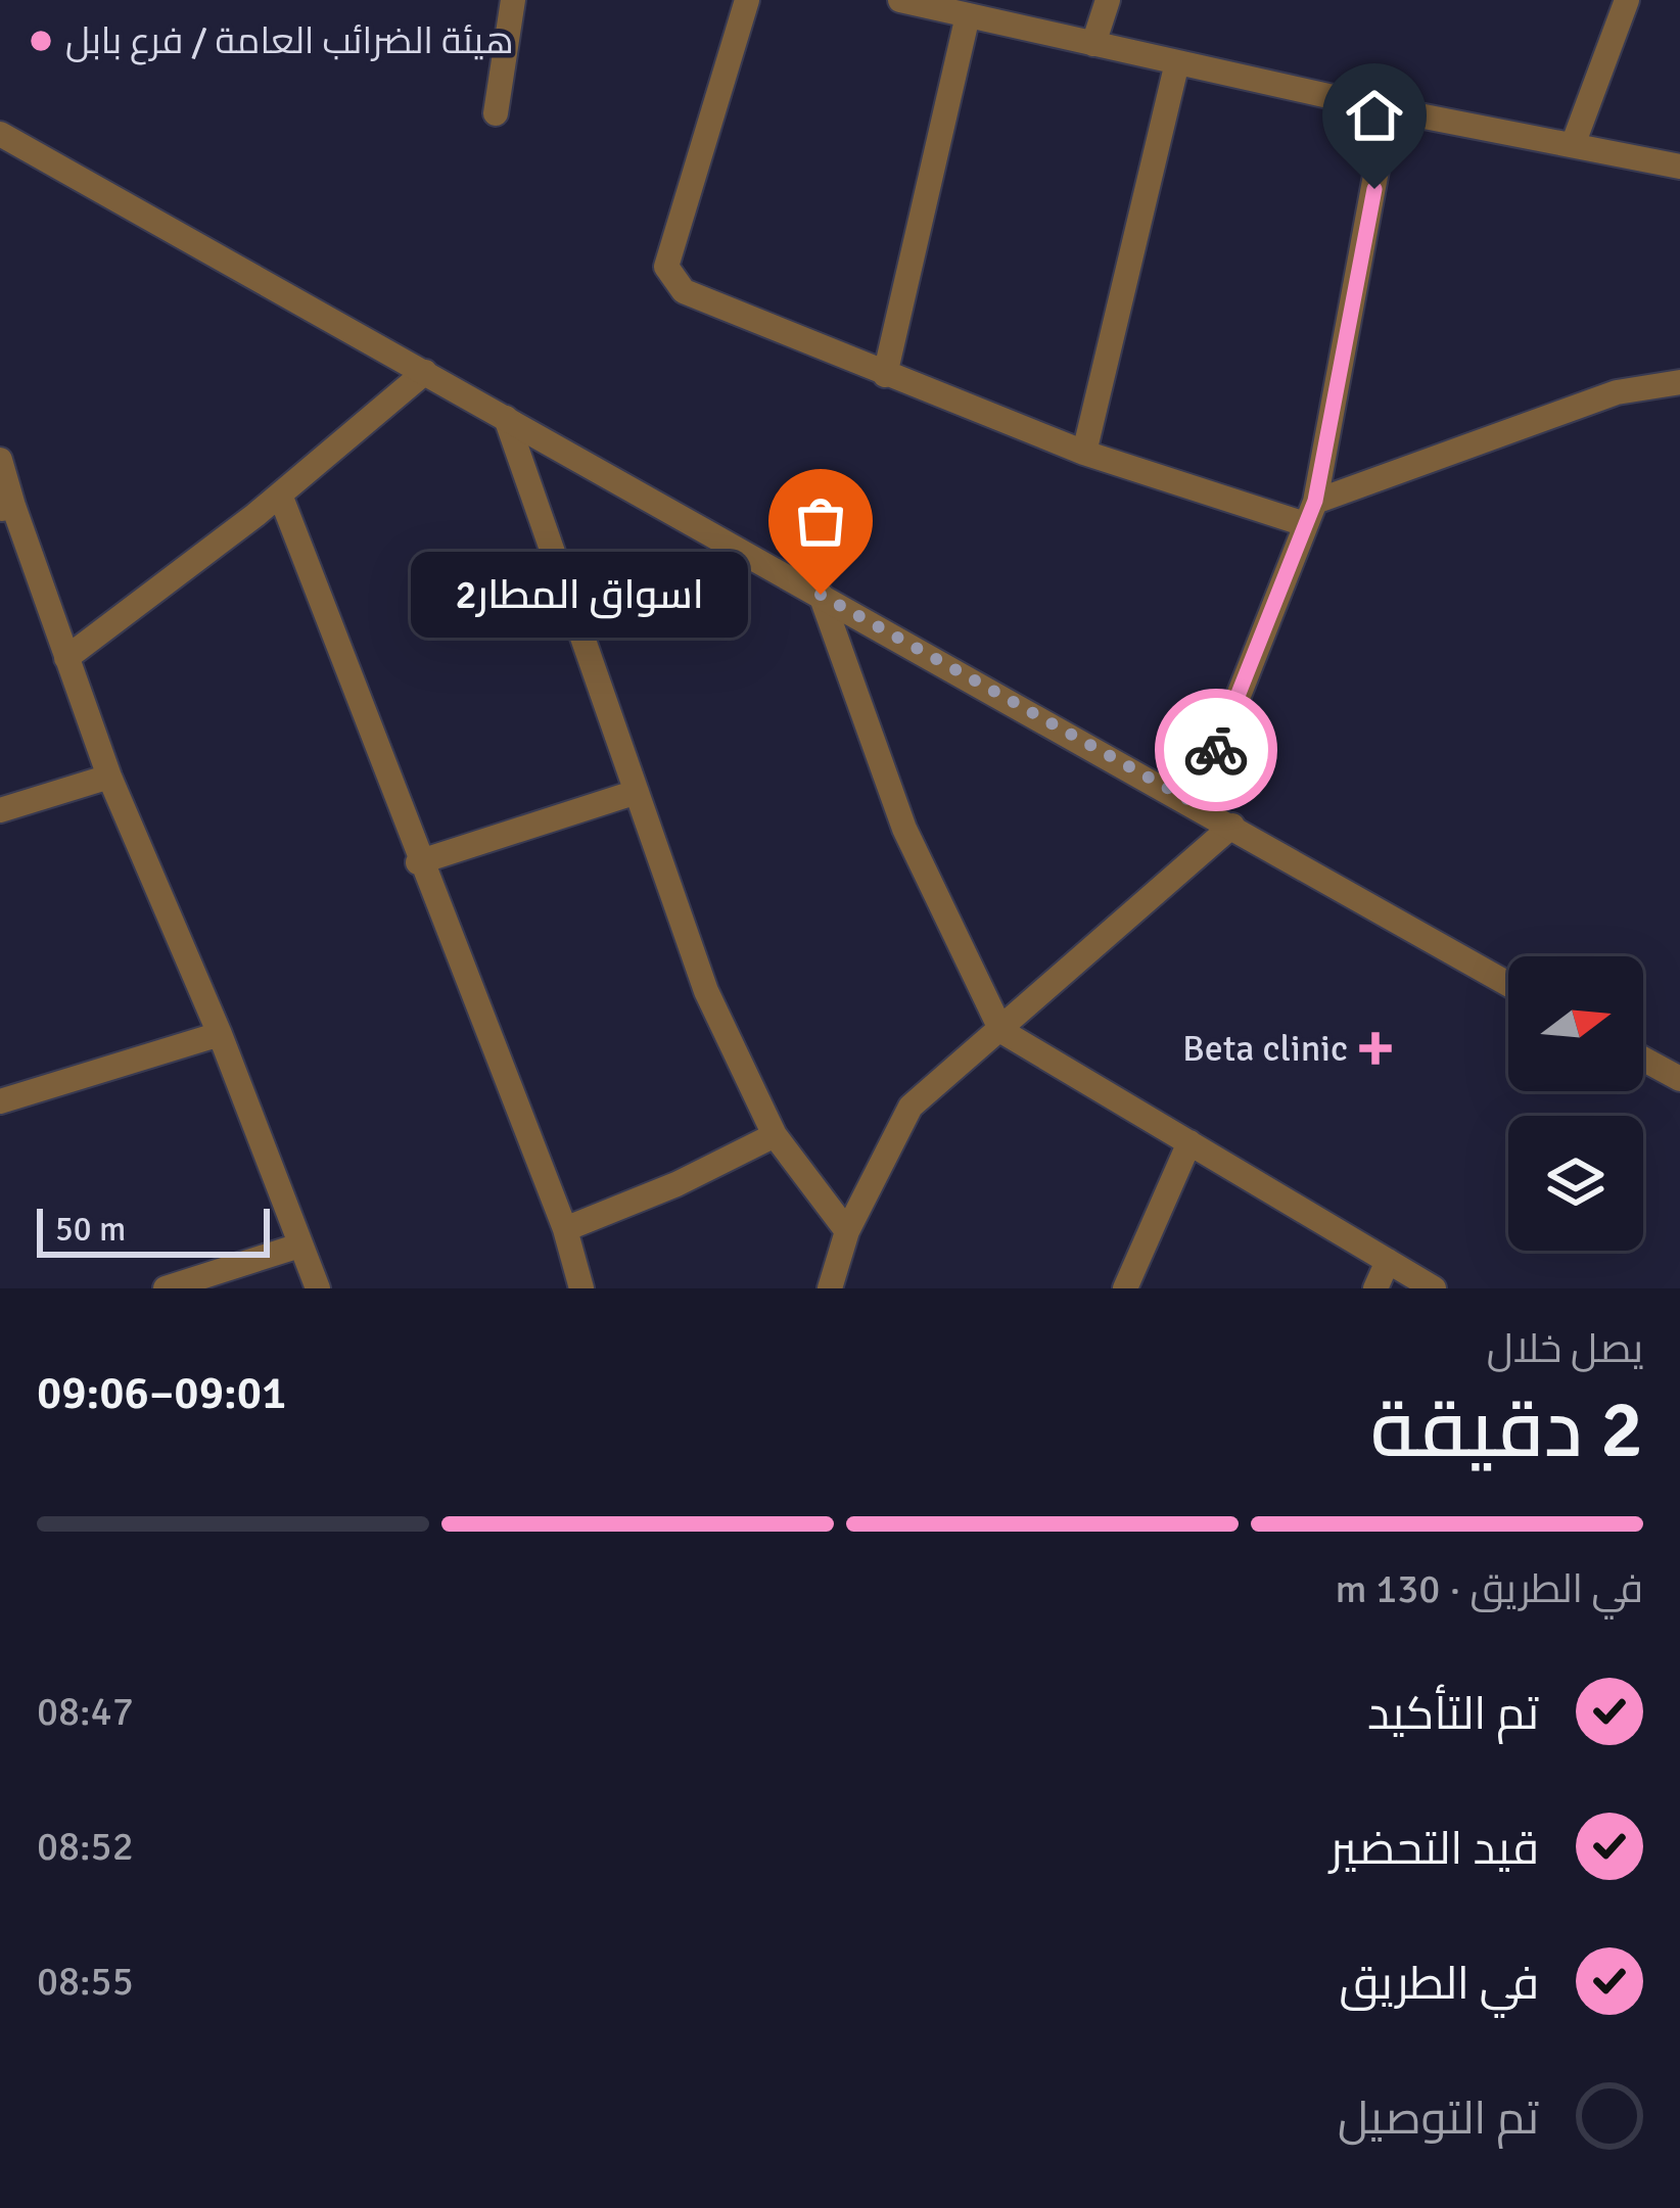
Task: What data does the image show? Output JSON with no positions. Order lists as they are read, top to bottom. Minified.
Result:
{"places":{"other":["هيئة الضرائب العامة / فرع بابل","اسواق المطار2"],"health":["Beta clinic"]},"scale_bar":"50 m","north":"right","page":{"bubble":"اسواق المطار2","scale":"50 m","heading":["2 دقيقة","يصل خلال","09:01–09:06"],"bar":"في الطريق · 130 m","list":[["تم التأكيد","08:47"],["قيد التحضير","08:52"],["في الطريق","08:55"],"تم التوصيل"]}}
